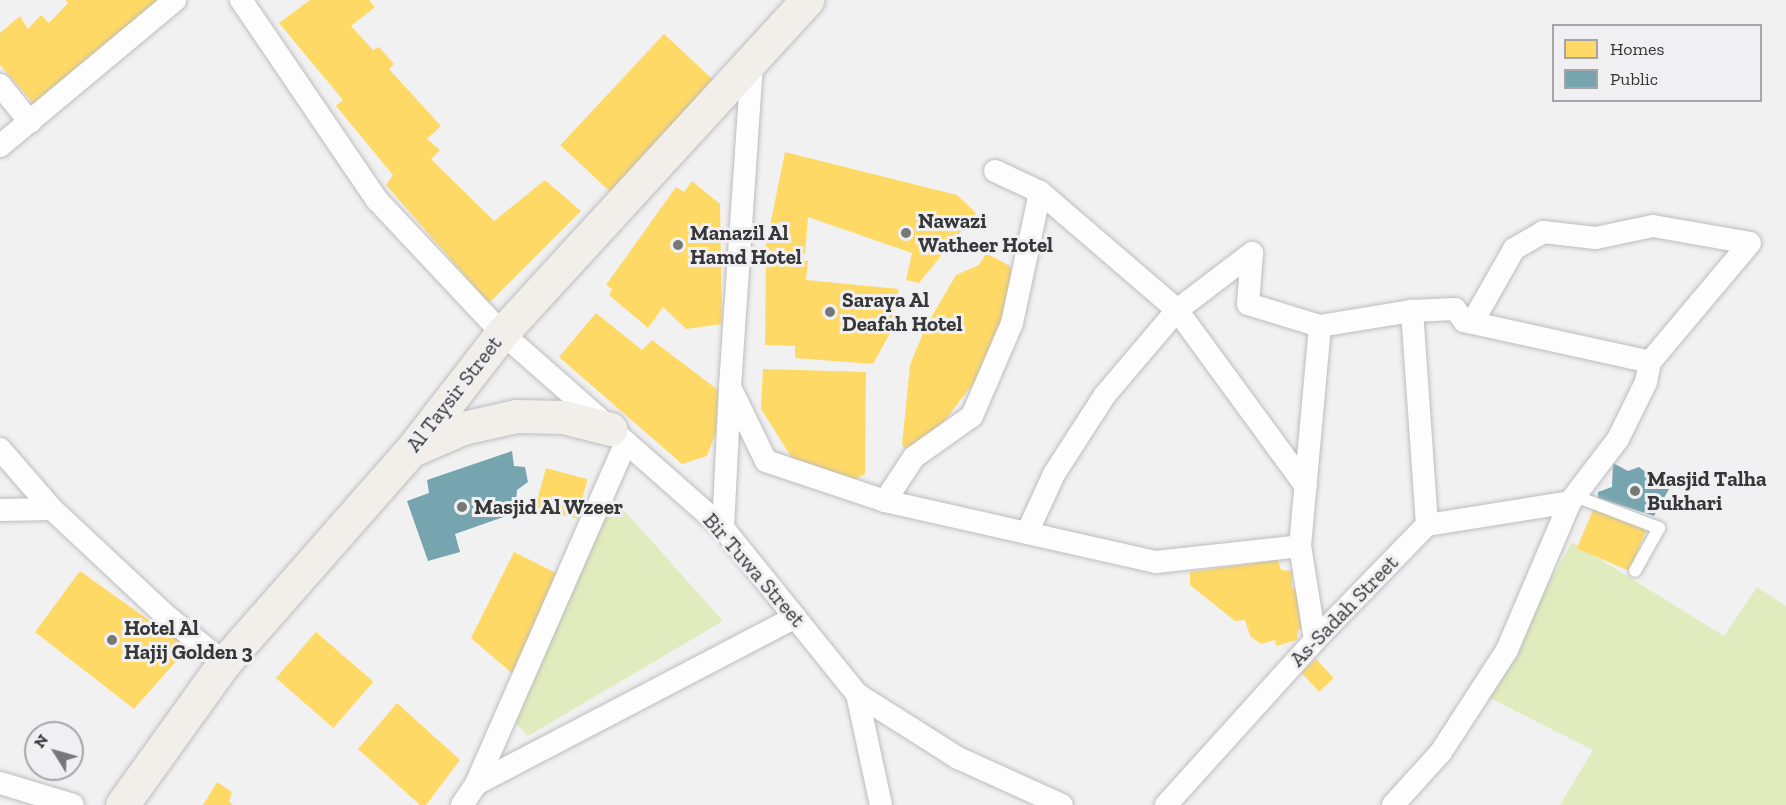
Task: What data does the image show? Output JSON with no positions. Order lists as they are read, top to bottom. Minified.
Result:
{"streets":{"highway":["Al Taysir Street"],"street":["Bir Tuwa Street","As-Sadah Street"]},"crossings":[["Al Taysir Street","Bir Tuwa Street"]],"places":["Nawazi Watheer Hotel","Manazil Al Hamd Hotel","Saraya Al Deafah Hotel","Masjid Talha Bukhari","Masjid Al Wzeer","Hotel Al Hajij Golden 3"],"legend":["Homes","Public"],"north":"top left"}
